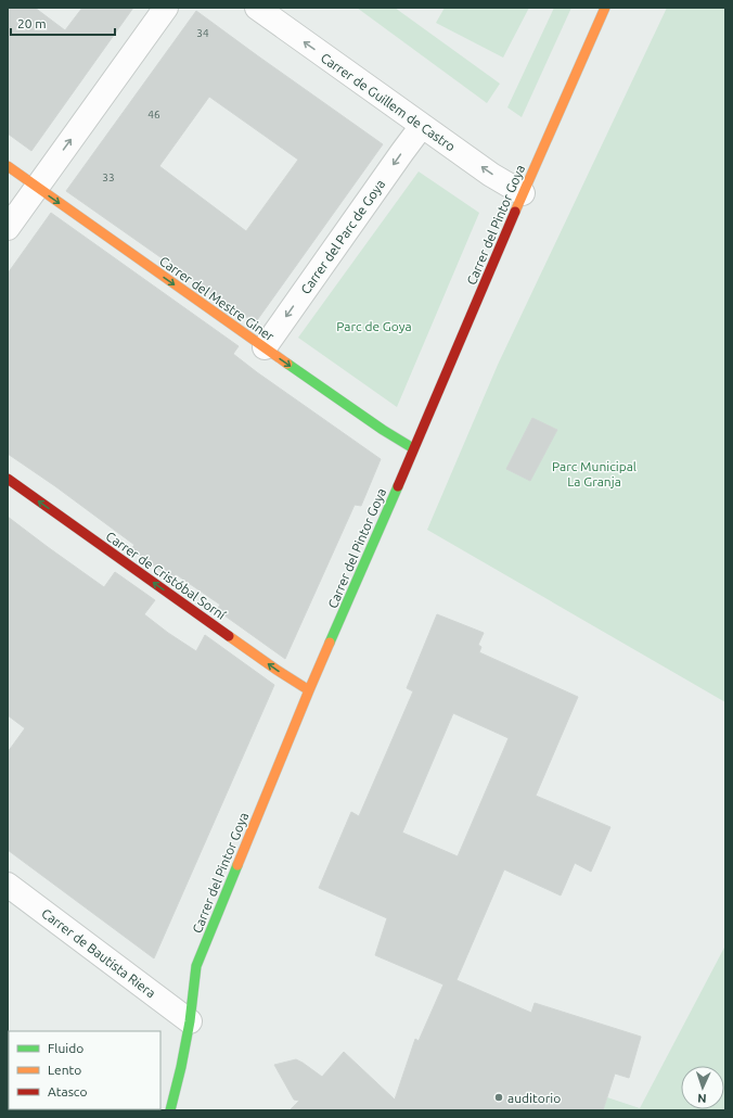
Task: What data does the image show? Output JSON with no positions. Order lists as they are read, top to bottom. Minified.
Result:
{"streets":{"street":["Carrer de Guillem de Castro","Carrer del Pintor Goya","Carrer del Parc de Goya","Carrer del Mestre Giner","Carrer de Cristóbal Sorní","Carrer de Bautista Riera"]},"crossings":[["Carrer de Guillem de Castro","Carrer del Pintor Goya"],["Carrer de Guillem de Castro","Carrer del Parc de Goya"],["Carrer del Pintor Goya","Carrer del Mestre Giner"],["Carrer del Pintor Goya","Carrer de Cristóbal Sorní"],["Carrer del Pintor Goya","Carrer de Bautista Riera"],["Carrer del Parc de Goya","Carrer del Mestre Giner"]],"one_way":["Carrer de Guillem de Castro","Carrer del Parc de Goya","Carrer del Mestre Giner","Carrer de Cristóbal Sorní"],"parks":["Parc de Goya","Parc Municipal La Granja"],"places":["auditorio"],"house_numbers":["34","46","33"],"legend":["Fluido","Lento","Atasco"],"scale_bar":"20 m","north":"bottom"}
